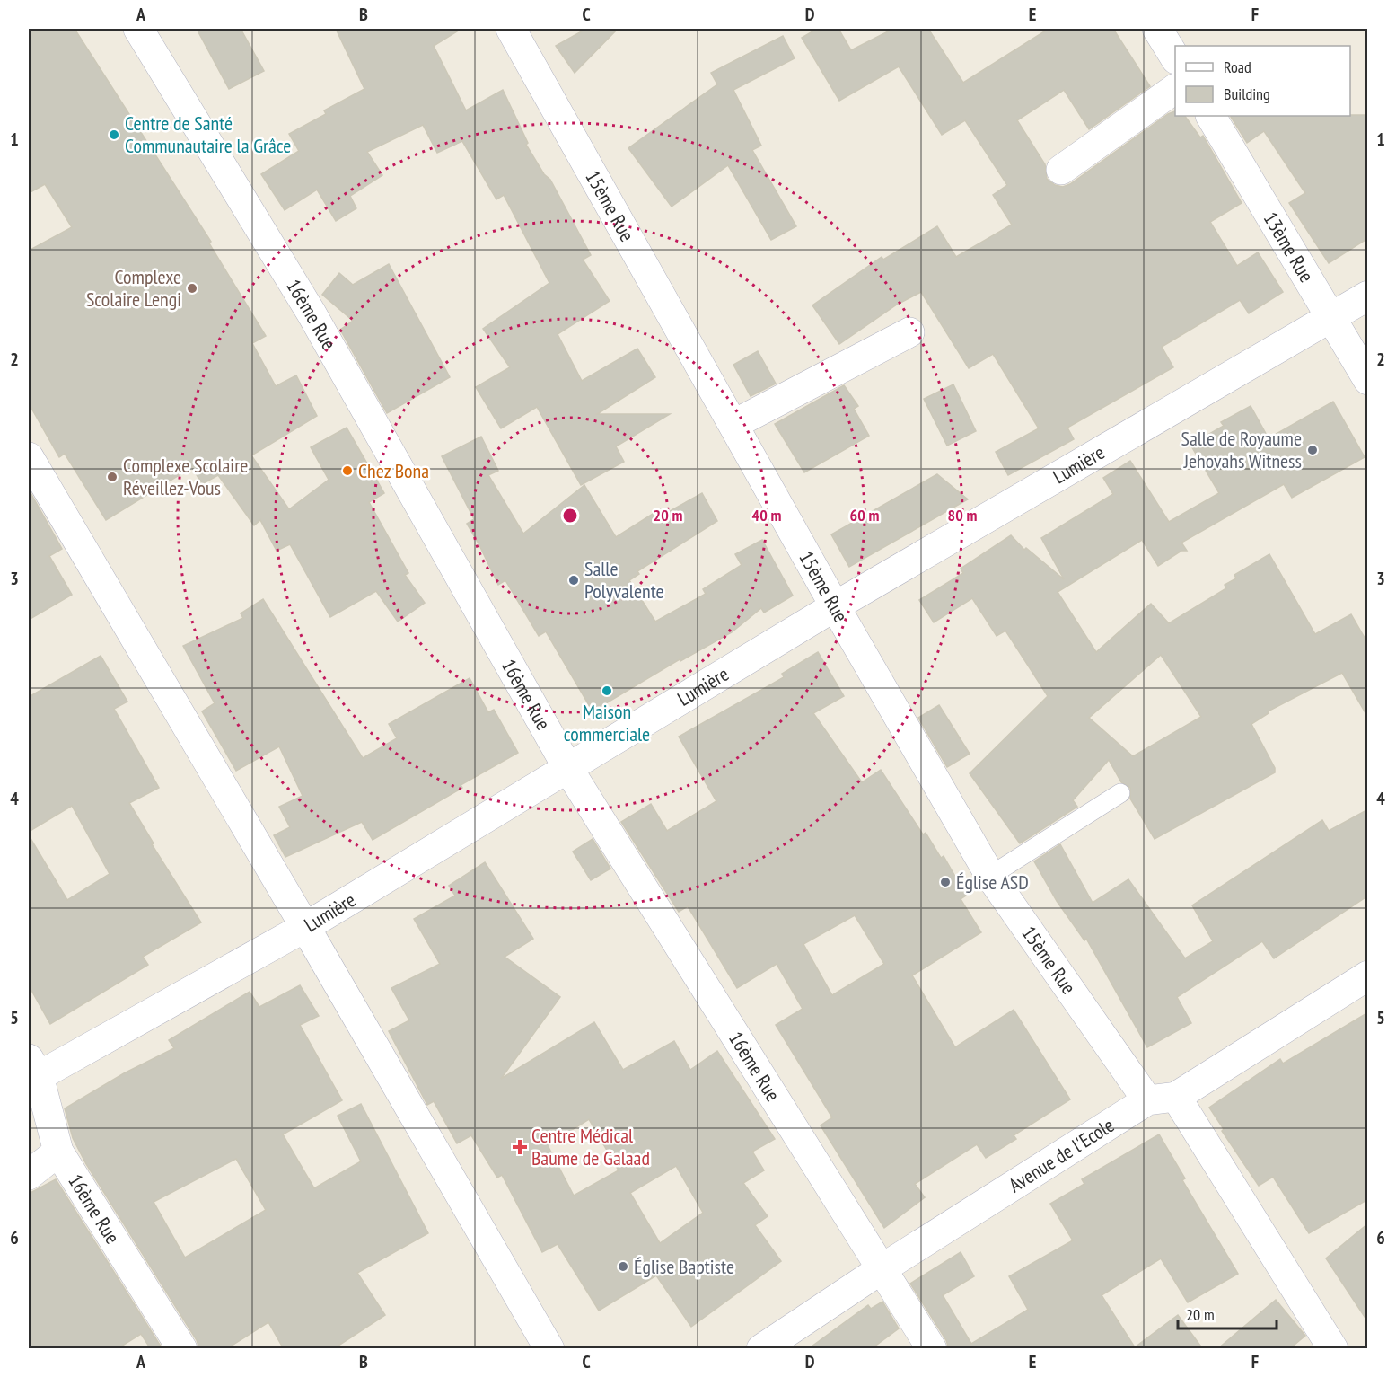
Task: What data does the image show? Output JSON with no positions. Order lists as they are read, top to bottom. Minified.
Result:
{"streets":{"street":["15ème Rue","13ème Rue","16ème Rue","Lumière","Avenue de l'Ecole"]},"crossings":[["15ème Rue","Lumière"],["15ème Rue","Avenue de l'Ecole"],["13ème Rue","Lumière"],["16ème Rue","Lumière"],["16ème Rue","Avenue de l'Ecole"]],"places":{"other":["Centre de Santé Communautaire la Grâce","Complexe Scolaire Lengi","Salle de Royaume Jehovahs Witness","Chez Bona","Complexe Scolaire Réveillez-Vous","Salle Polyvalente","Maison commerciale","Église ASD","Église Baptiste"],"health":["Centre Médical Baume de Galaad"]},"legend":["Road","Building"],"scale_bar":"20 m","grid":{"columns":["A","B","C","D","E","F"],"rows":["1","2","3","4","5","6"]},"rings":["20 m","40 m","60 m","80 m"]}
